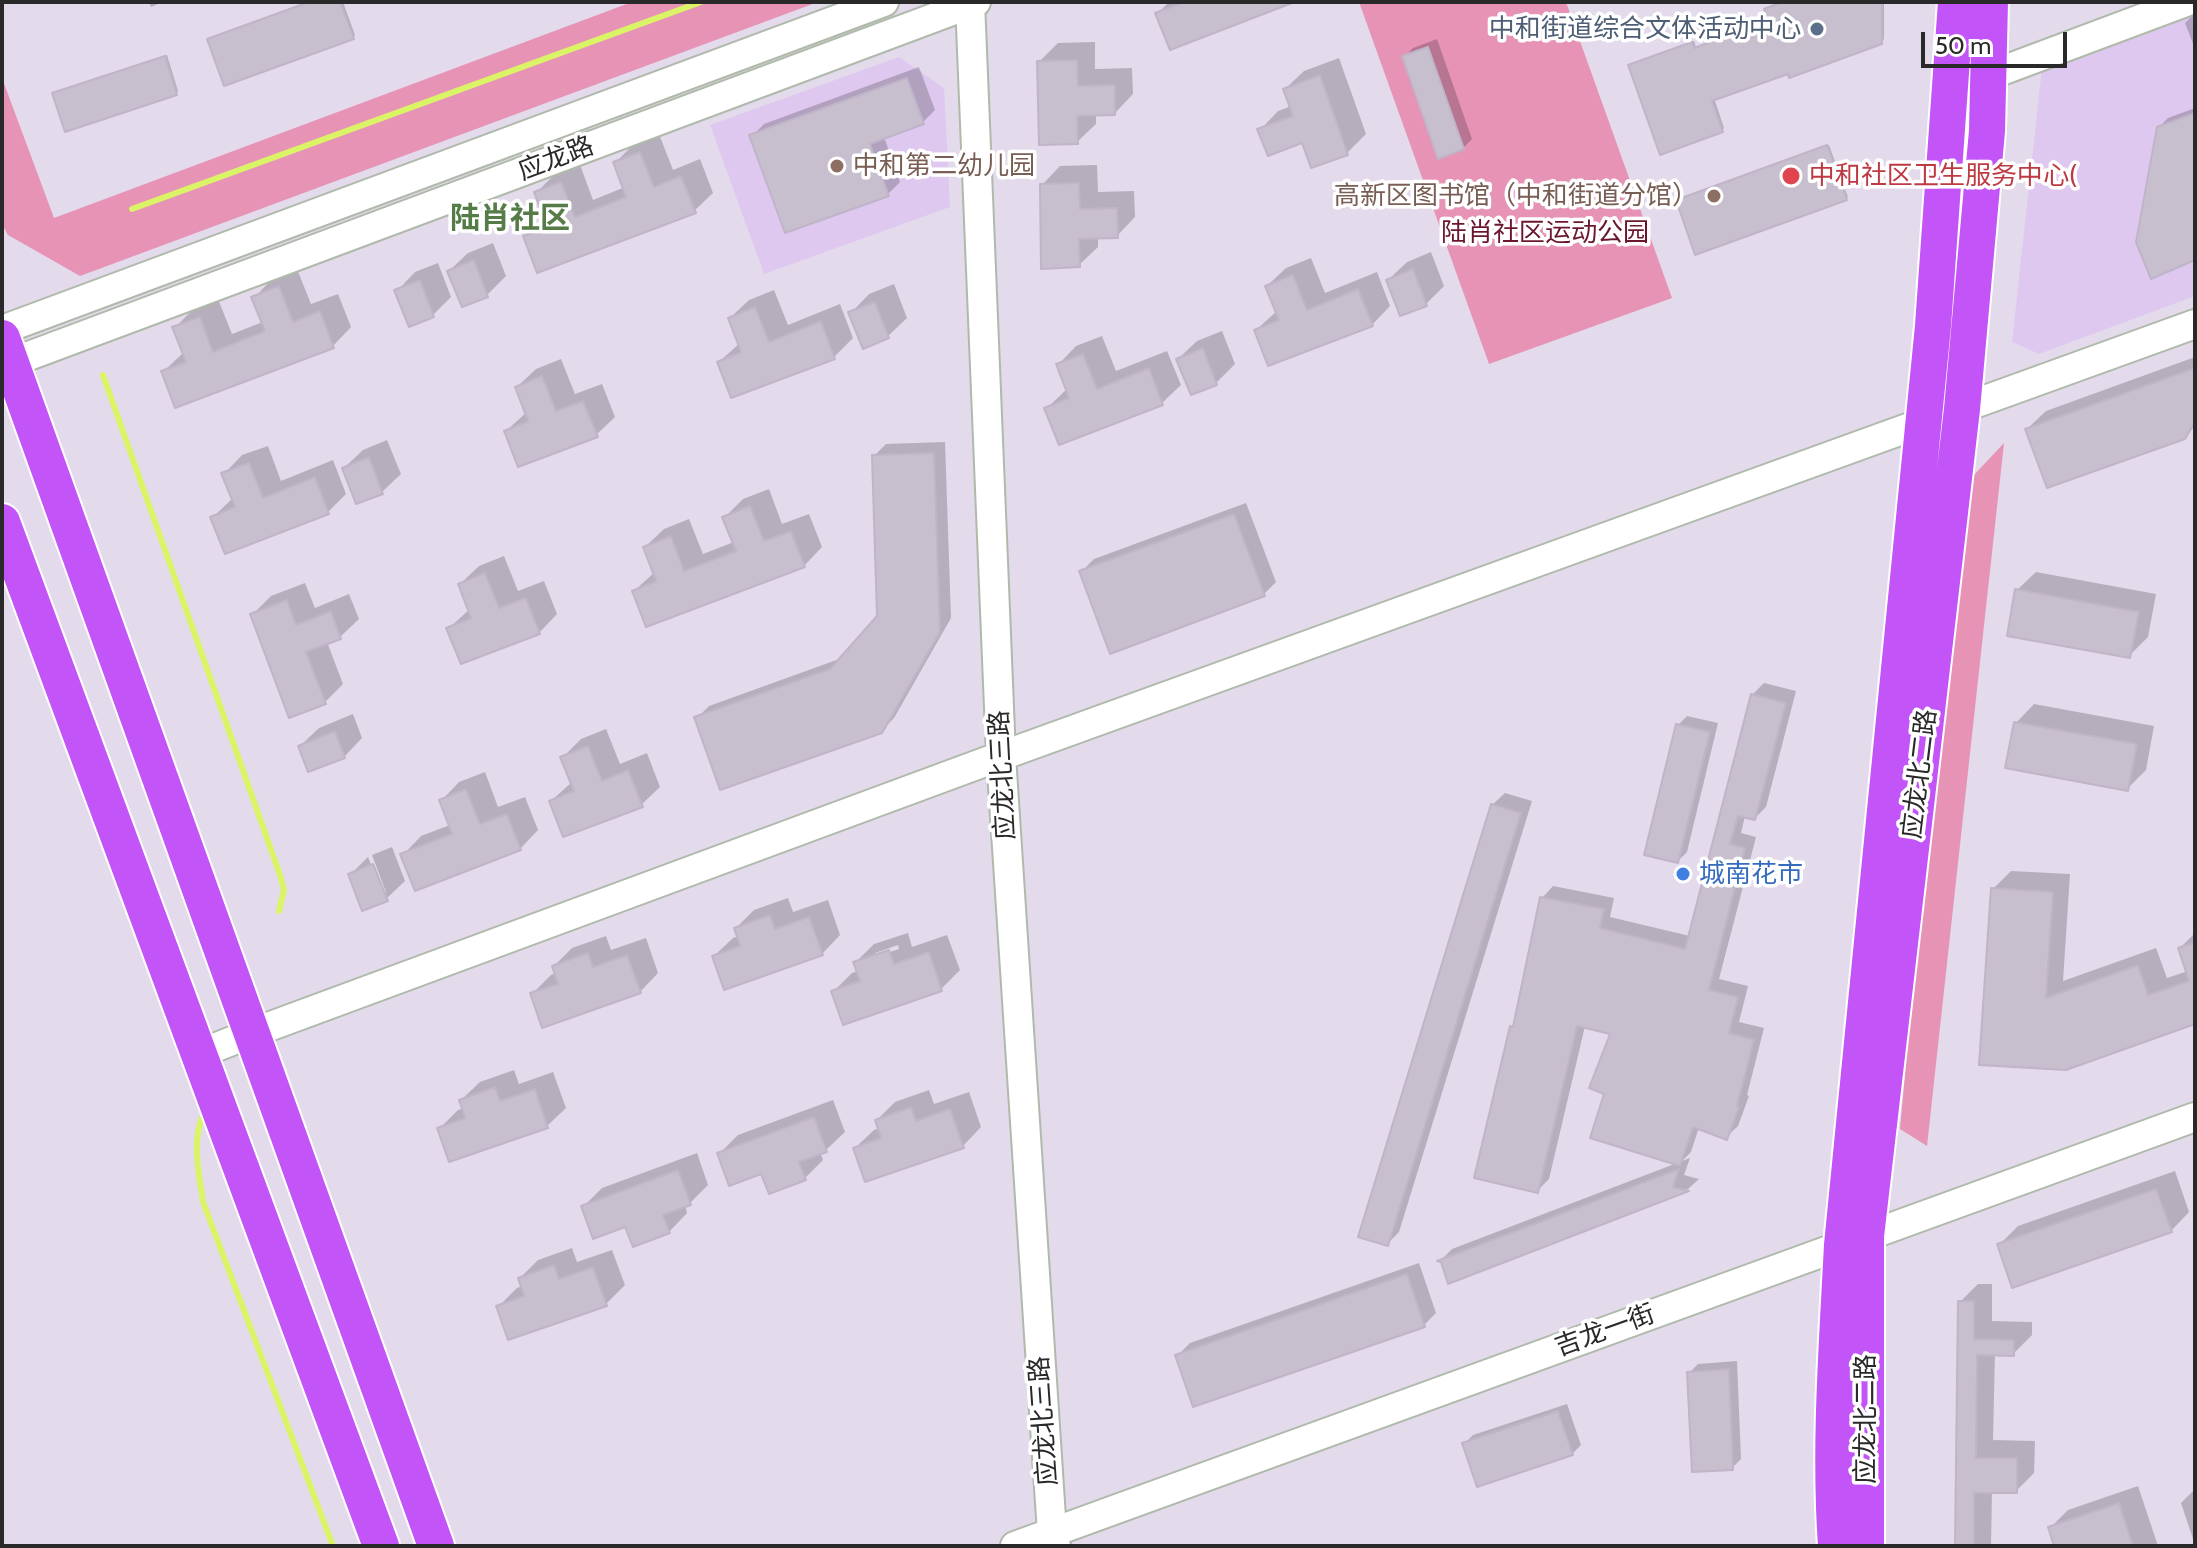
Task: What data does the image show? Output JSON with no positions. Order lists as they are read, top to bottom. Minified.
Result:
{"streets":{"main road":["应龙北二路"],"street":["应龙路","应龙北三路","吉龙一街"]},"crossings":[["应龙路","应龙北三路"],["应龙北二路","吉龙一街"],["应龙北三路","吉龙一街"]],"districts":["陆肖社区"],"parks":["陆肖社区运动公园"],"places":["中和街道综合文体活动中心","中和第二幼儿园","中和社区卫生服务中心(","高新区图书馆（中和街道分馆）","城南花市"],"scale_bar":"50 m"}
